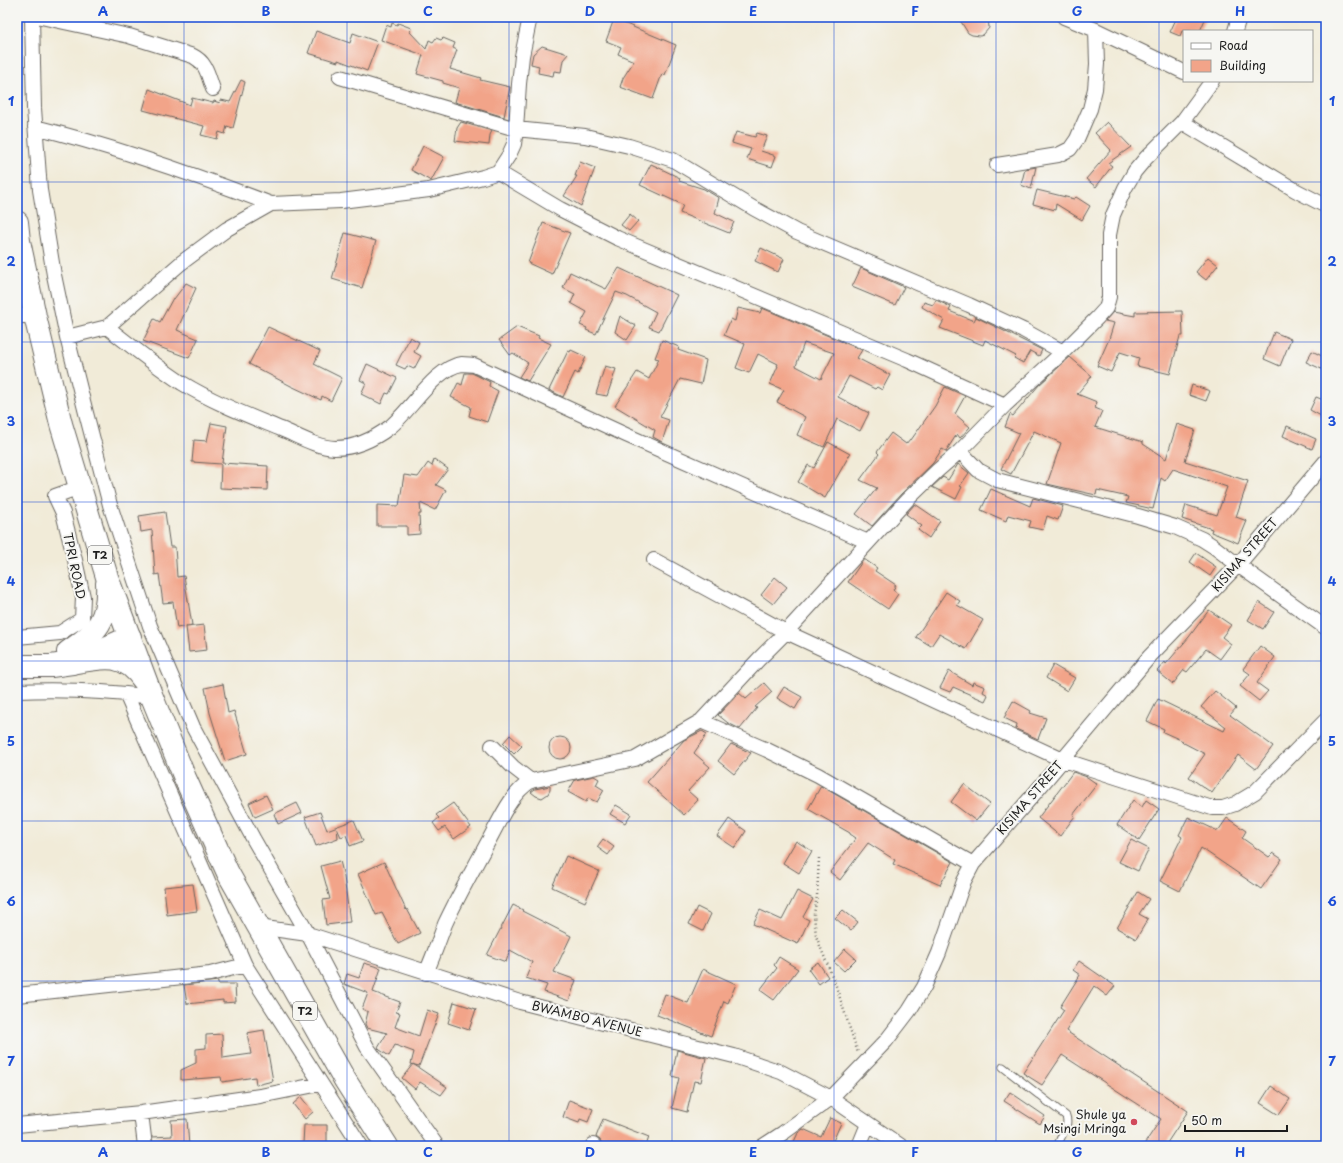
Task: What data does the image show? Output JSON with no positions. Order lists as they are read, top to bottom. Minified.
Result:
{"streets":{"main road":["T2"],"street":["KISIMA STREET","TPRI ROAD","BWAMBO AVENUE"]},"crossings":[["T2","TPRI ROAD"],["T2","BWAMBO AVENUE"],["KISIMA STREET","BWAMBO AVENUE"]],"places":["Shule ya Msingi Mringa"],"legend":["Road","Building"],"scale_bar":"50 m","grid":{"columns":["A","B","C","D","E","F","G","H"],"rows":["1","2","3","4","5","6","7"]}}
